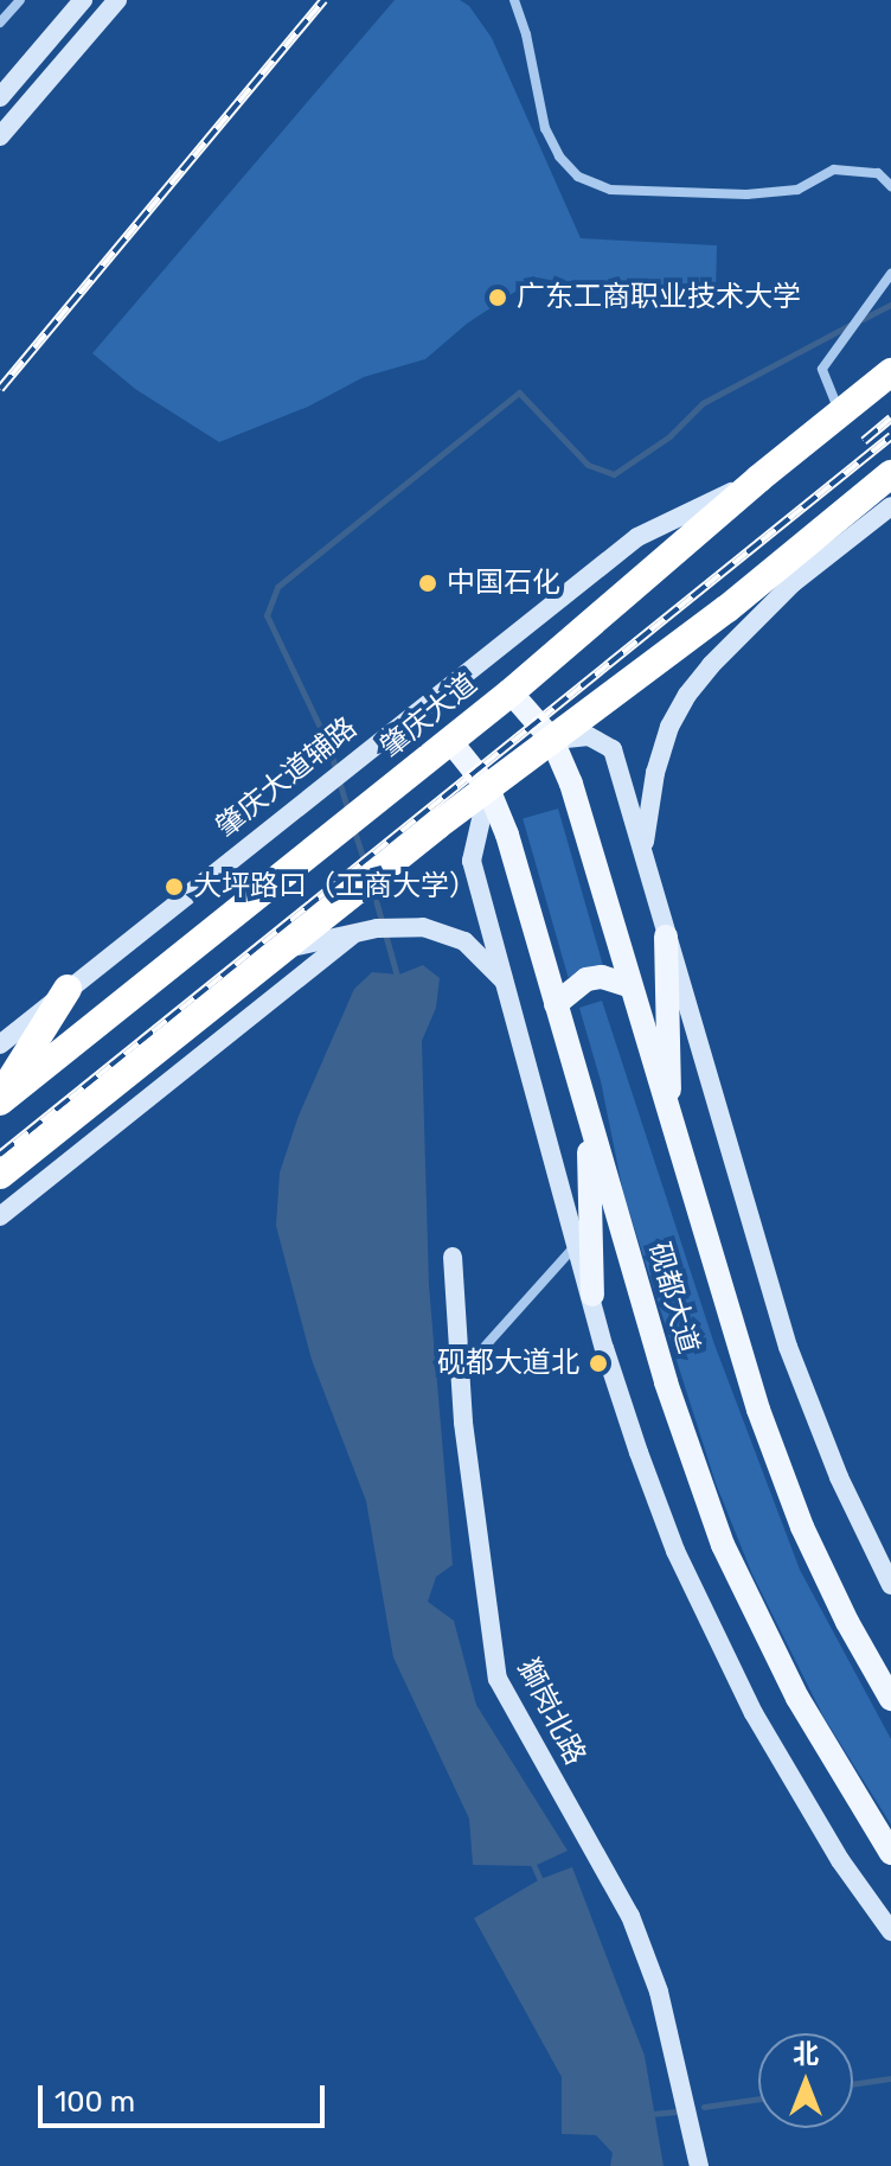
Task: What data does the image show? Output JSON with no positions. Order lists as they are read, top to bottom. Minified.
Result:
{"streets":{"highway":["肇庆大道"],"main road":["砚都大道"],"street":["肇庆大道辅路","獅岗北路"]},"crossings":[["肇庆大道","肇庆大道辅路"],["肇庆大道","砚都大道"]],"places":["广东工商职业技术大学","中国石化","大坪路口（工商大学）","砚都大道北"],"scale_bar":"100 m","north":"top"}
